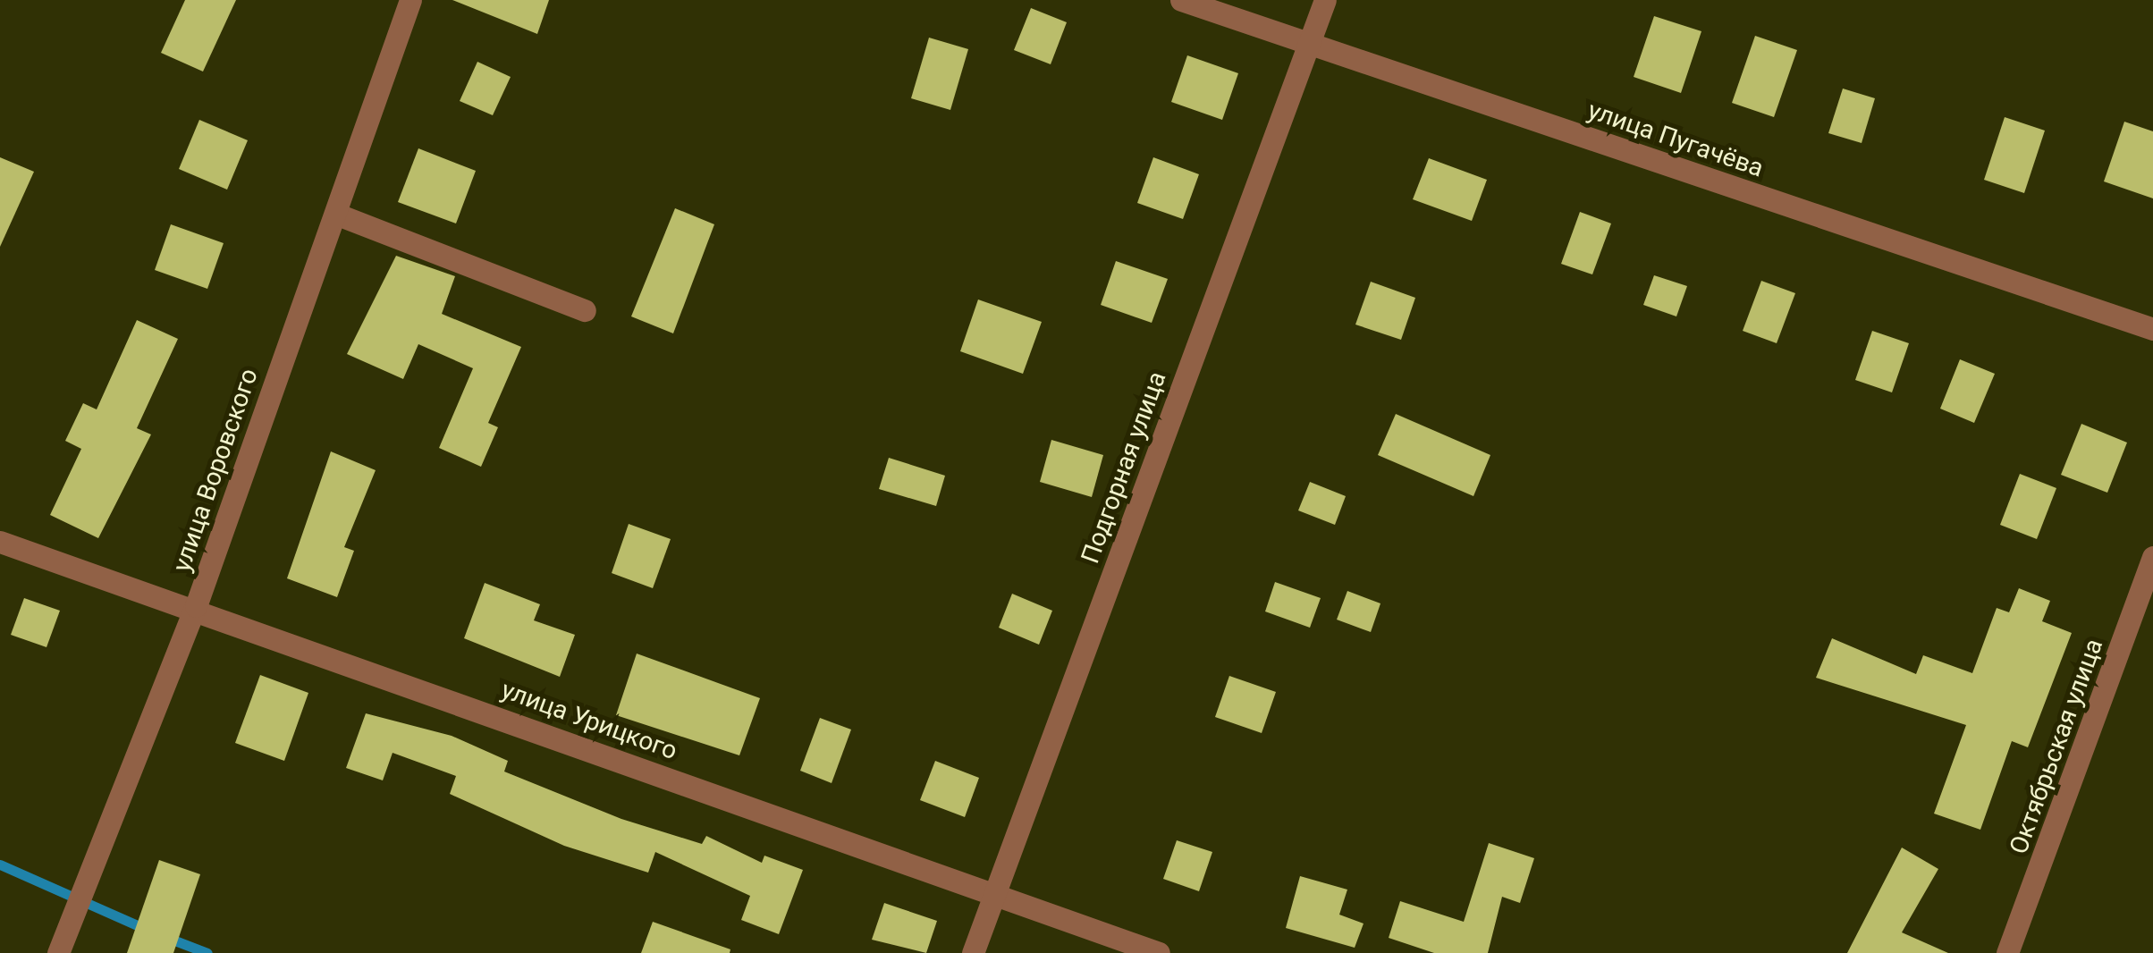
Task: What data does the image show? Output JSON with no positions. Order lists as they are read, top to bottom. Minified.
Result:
{"streets":{"street":["улица Пугачёва","Подгорная улица","улица Воровского","улица Урицкого","Октябрьская улица"]},"crossings":[["улица Пугачёва","Подгорная улица"],["Подгорная улица","улица Урицкого"],["улица Воровского","улица Урицкого"]]}
